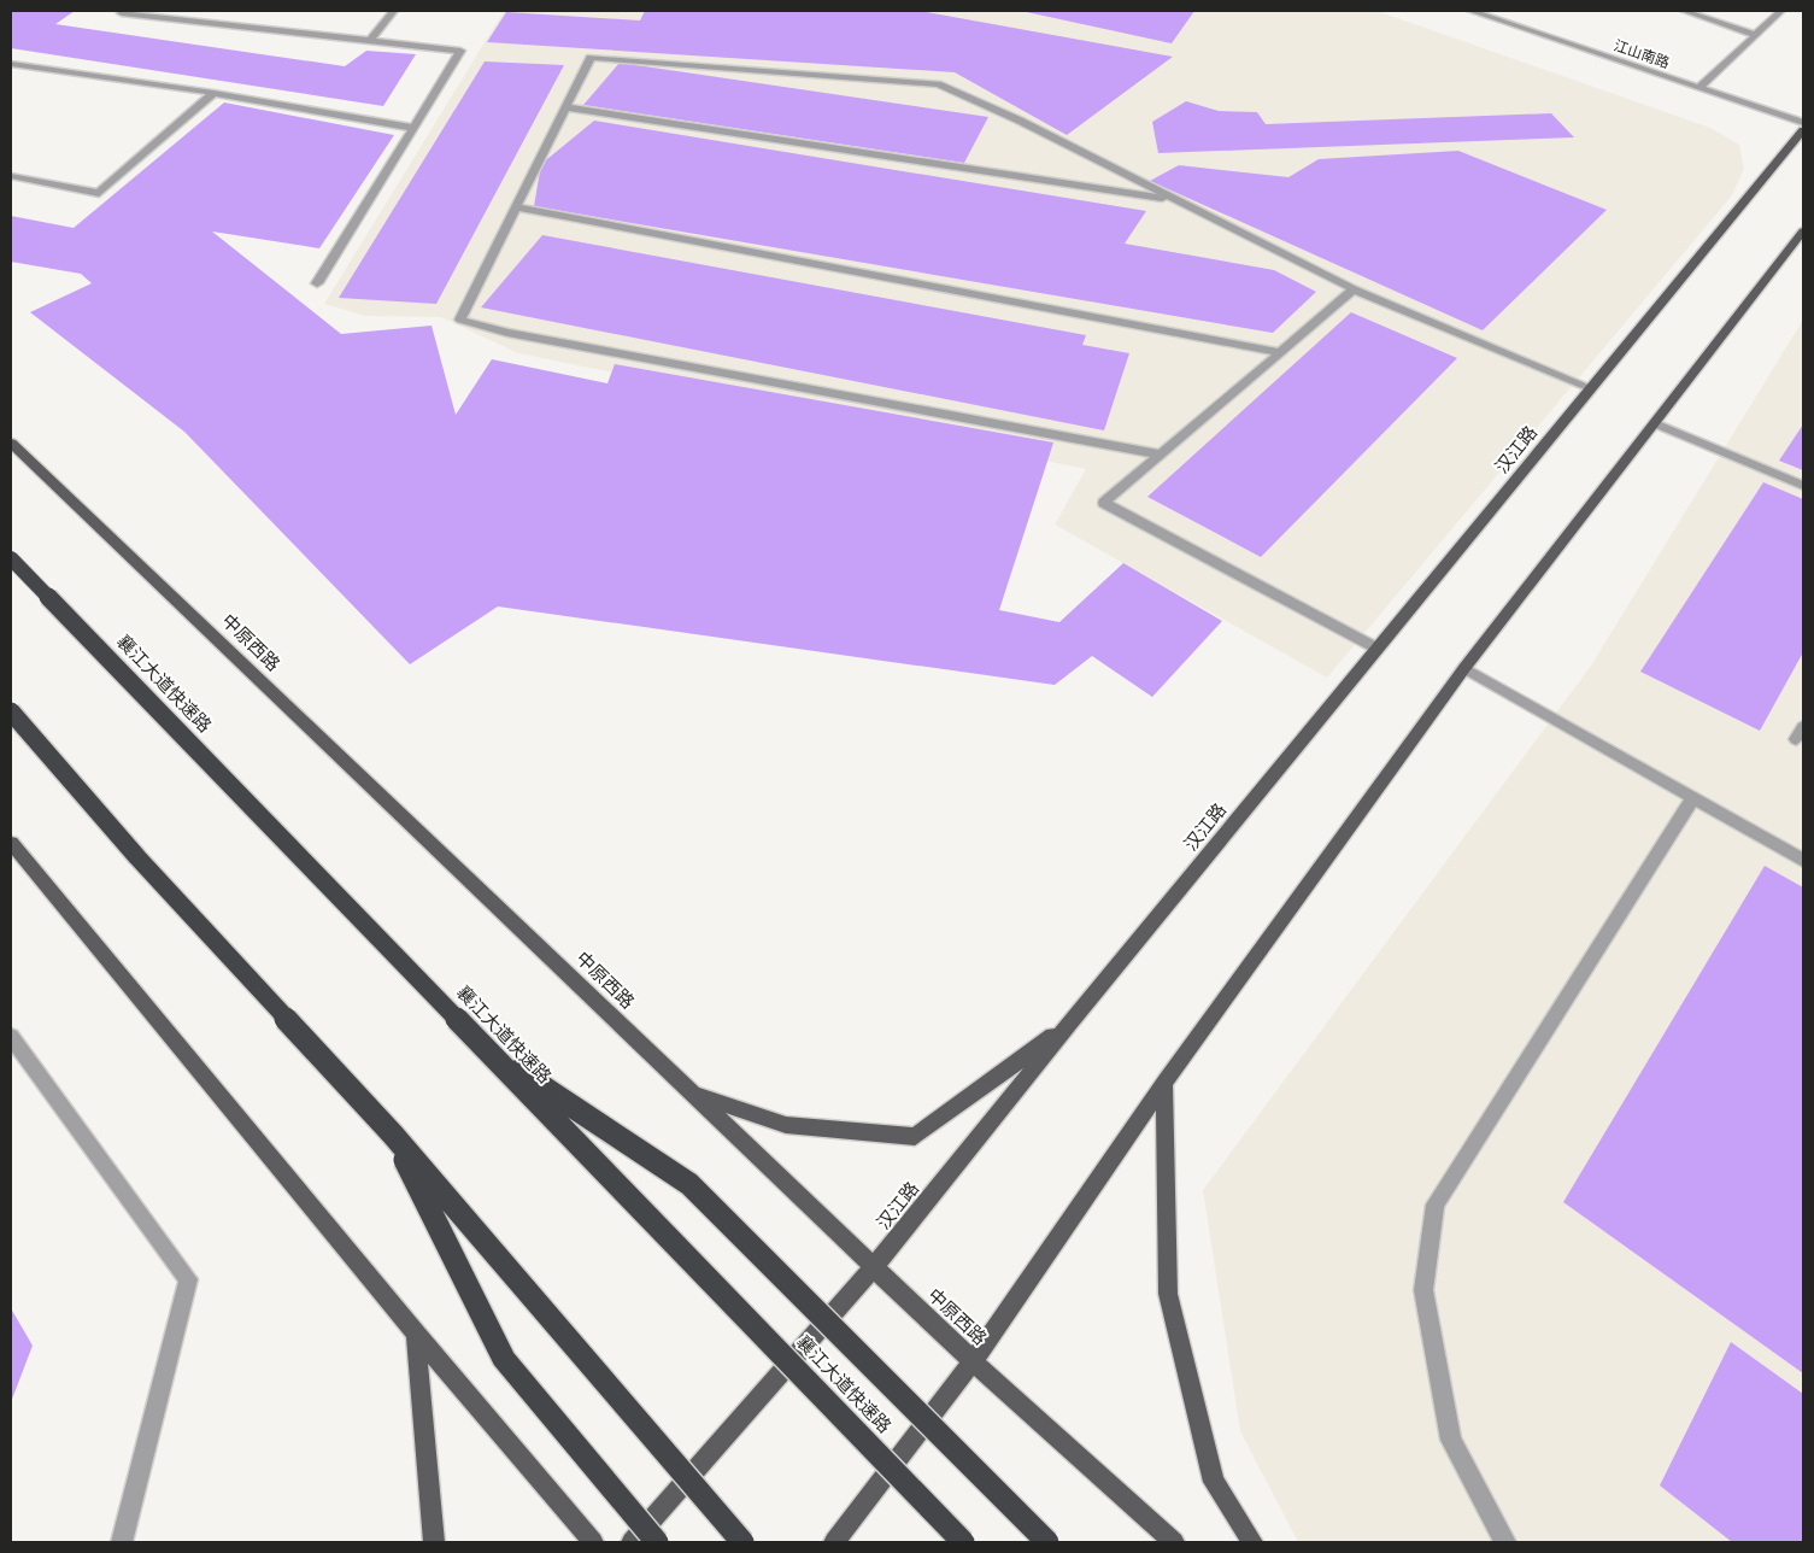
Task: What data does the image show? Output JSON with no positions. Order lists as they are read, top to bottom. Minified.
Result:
{"streets":{"highway":["襄江大道快速路"],"main road":["汉江路","中原西路"],"street":["江山南路"]},"crossings":[["汉江路","中原西路"]]}
